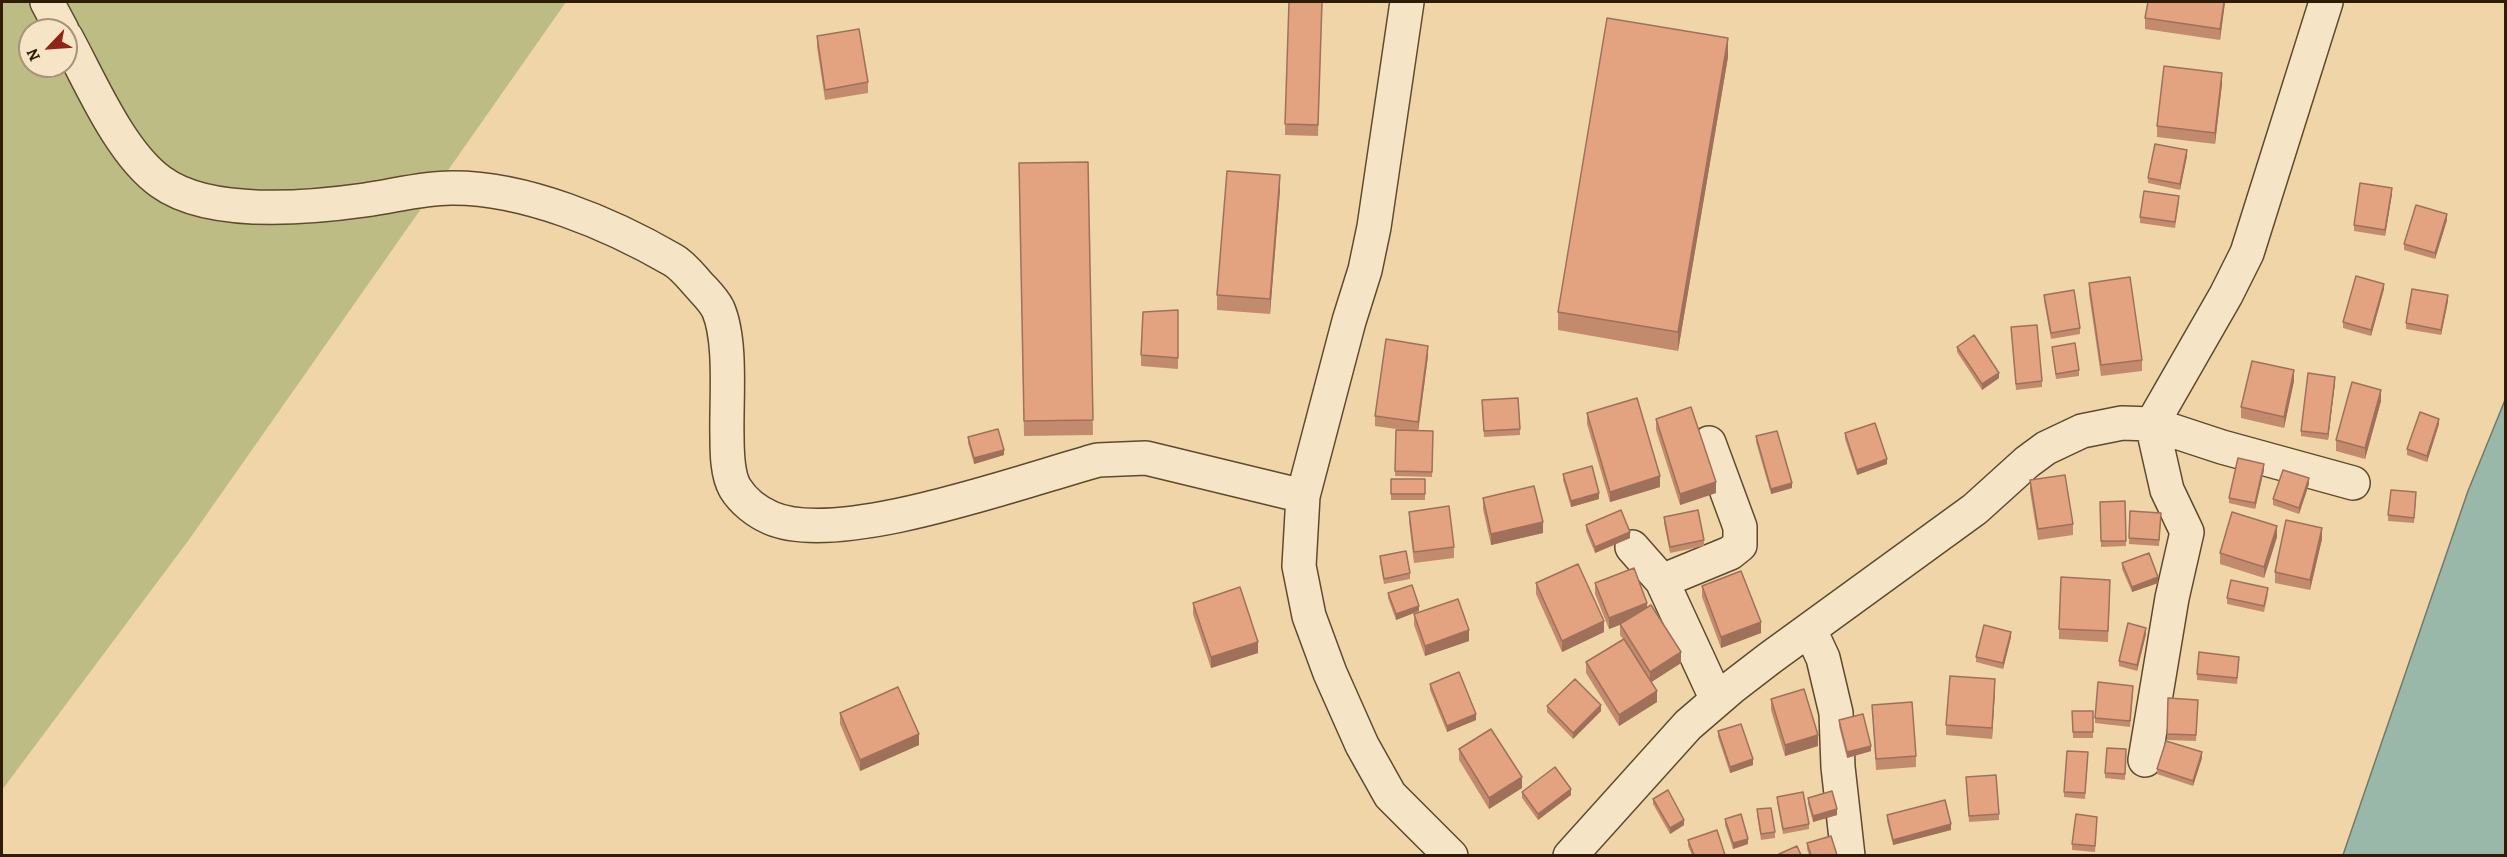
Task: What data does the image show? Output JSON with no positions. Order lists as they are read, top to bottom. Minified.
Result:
{"north":"bottom left"}
